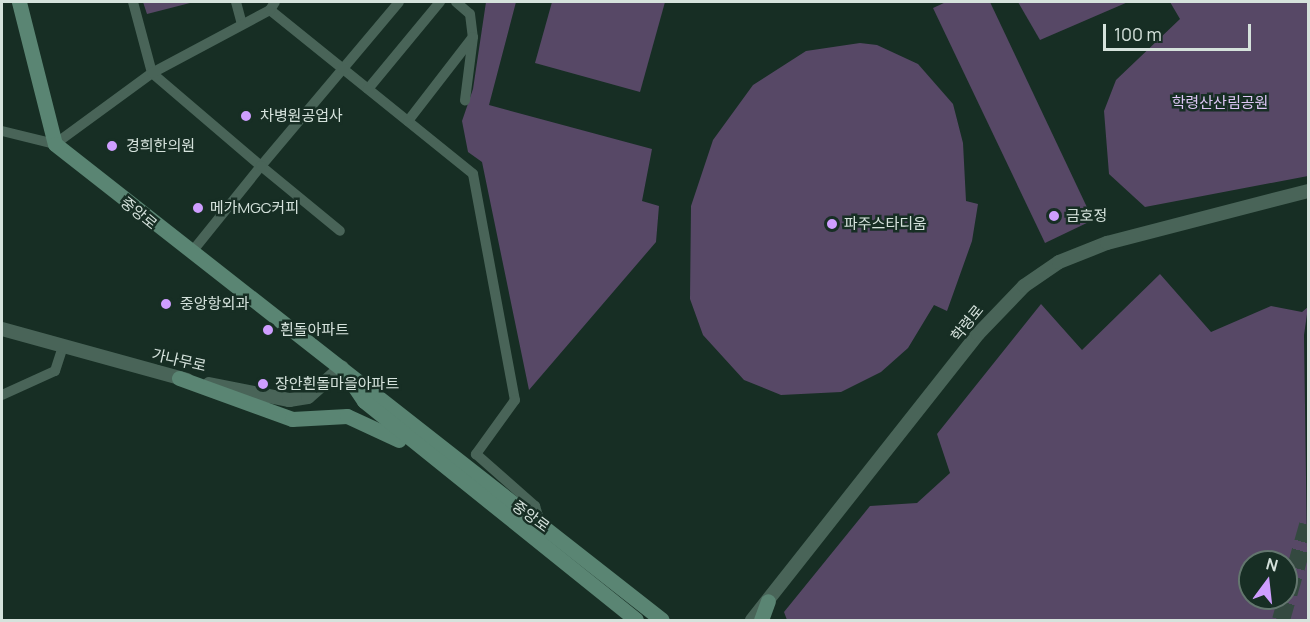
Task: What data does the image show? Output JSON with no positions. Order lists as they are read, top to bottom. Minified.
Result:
{"streets":{"main road":["중앙로"],"street":["학령로","가나무로"]},"crossings":[["중앙로","가나무로"]],"parks":["학령산산림공원"],"places":["차병원공업사","경희한의원","메가MGC커피","금호정","파주스타디움","중앙항외과","흰돌아파트","장안흰돌마을아파트"],"scale_bar":"100 m","north":"top"}
